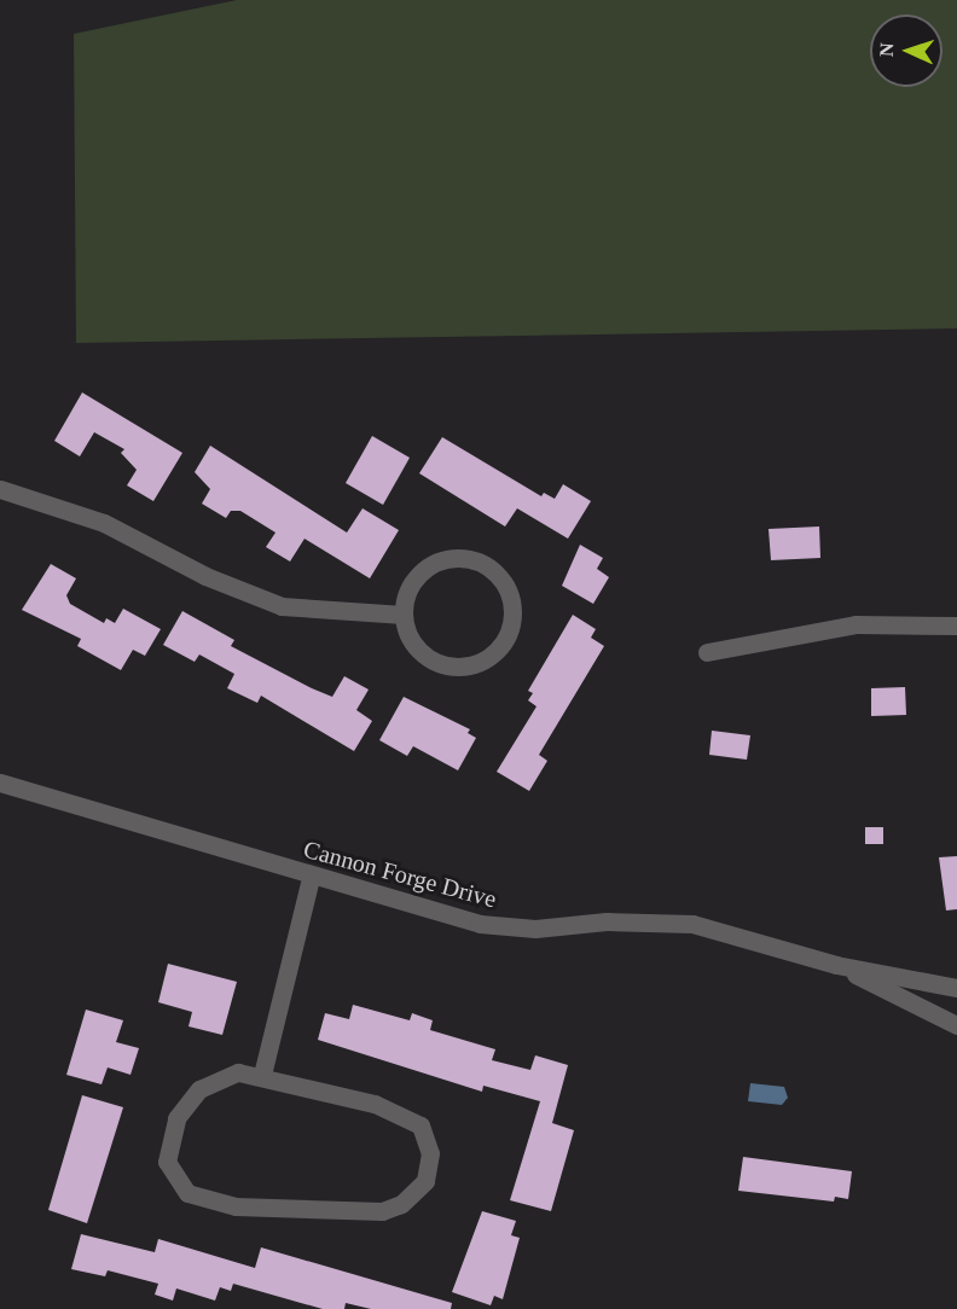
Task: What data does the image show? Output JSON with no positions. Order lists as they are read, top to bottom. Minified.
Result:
{"streets":{"street":["Cannon Forge Drive"]},"north":"left"}
